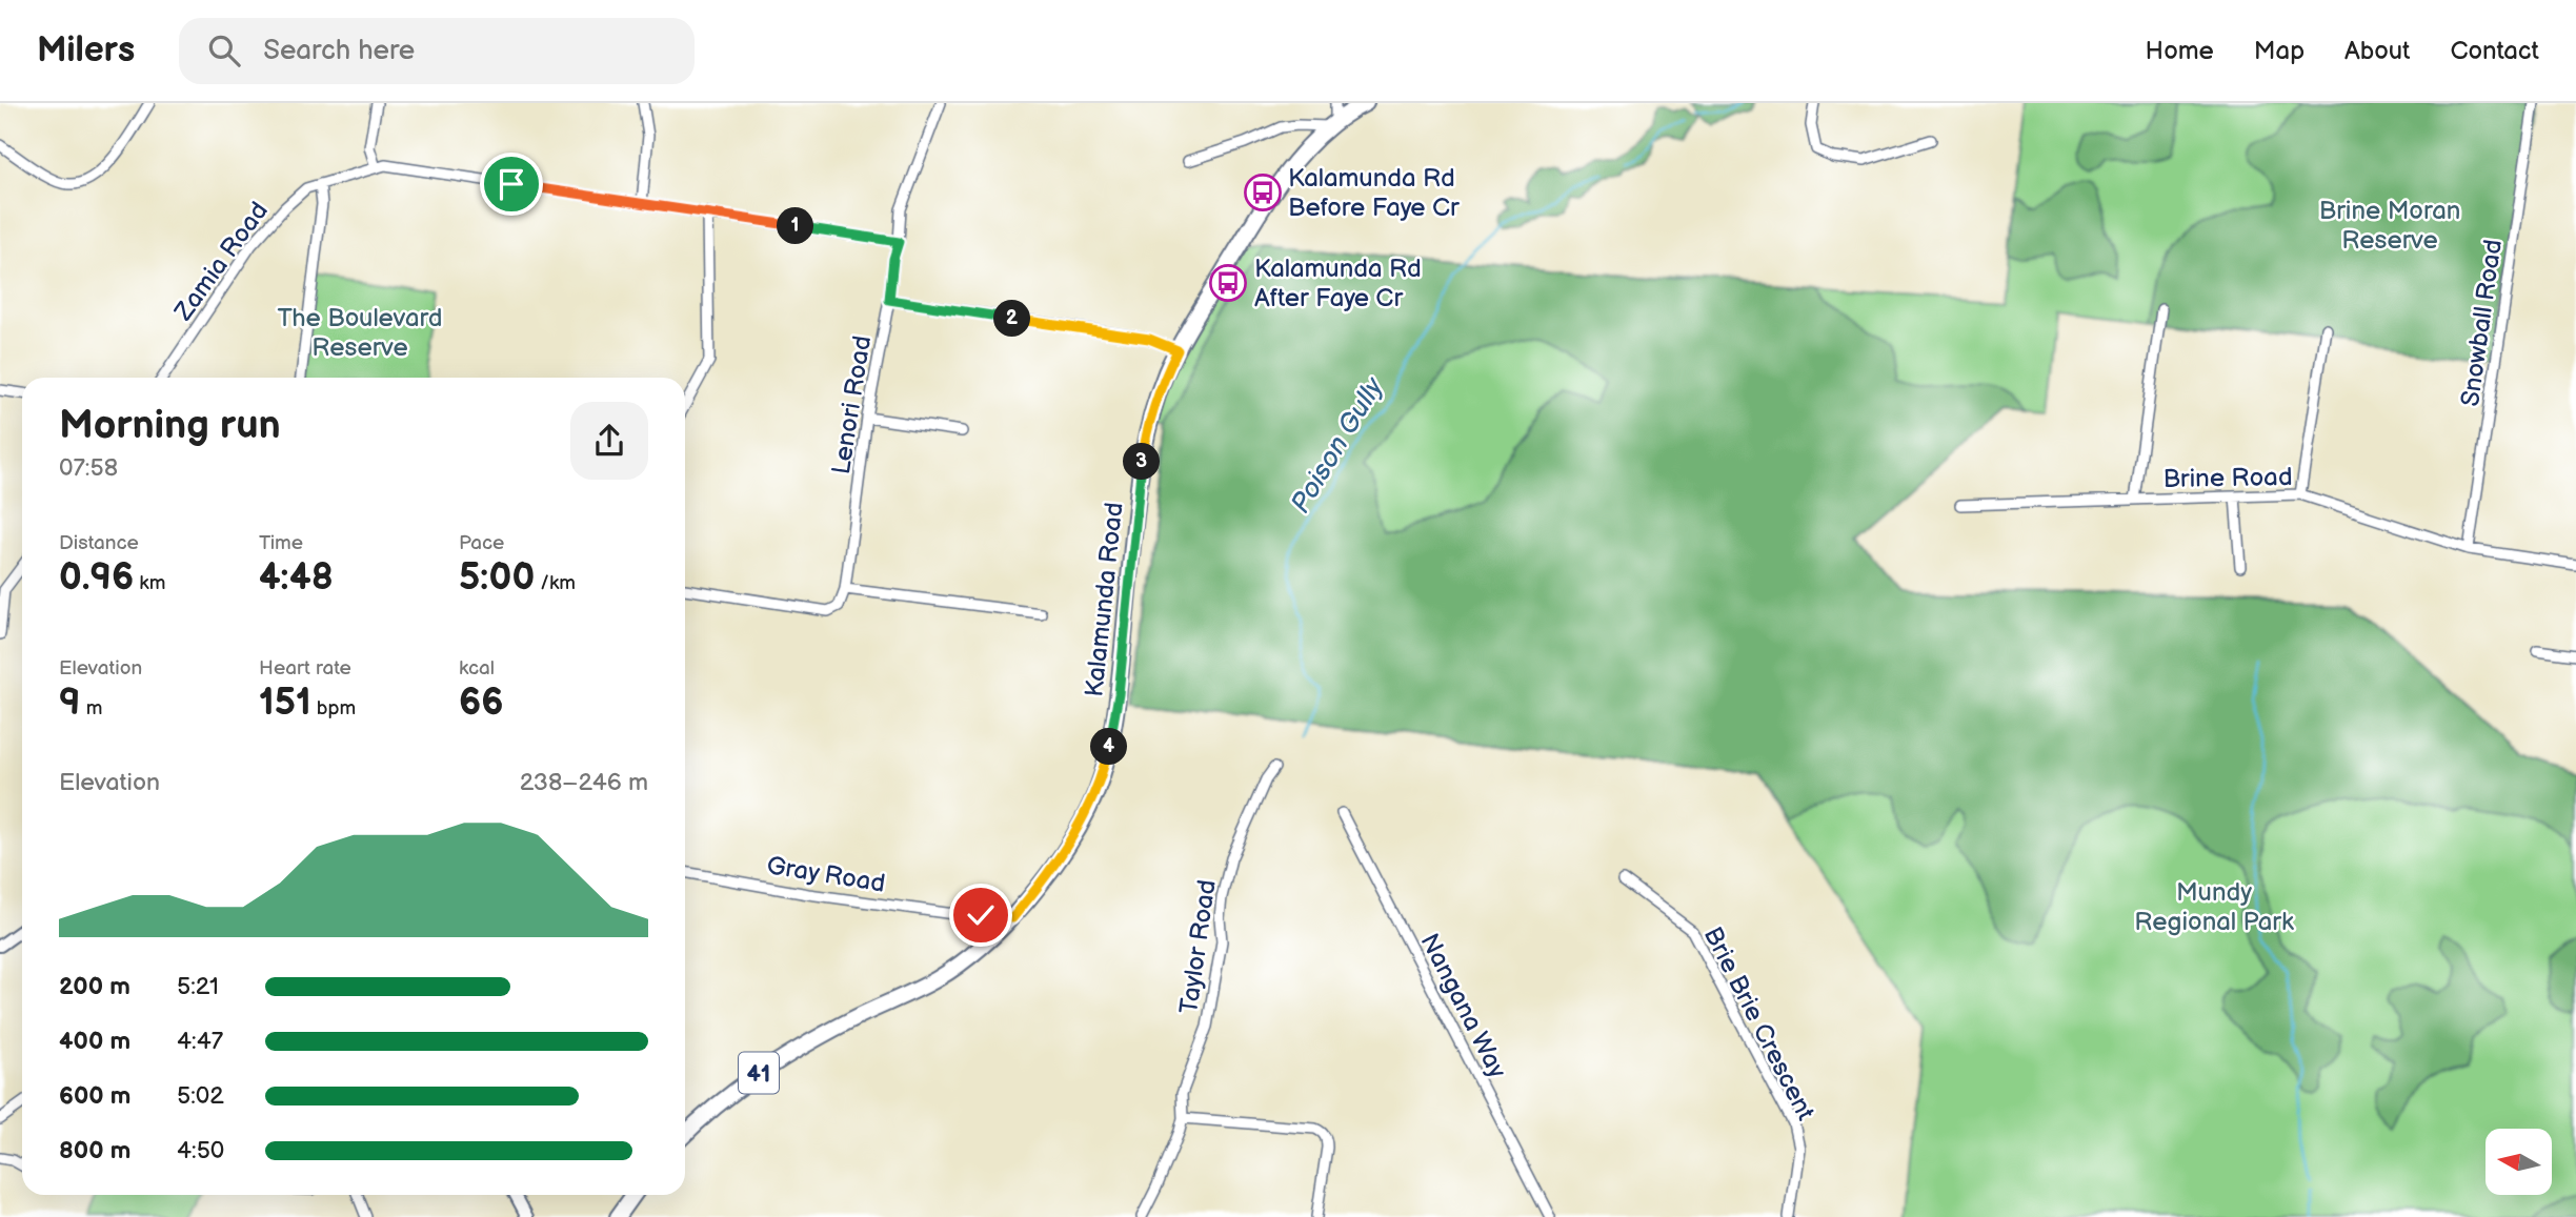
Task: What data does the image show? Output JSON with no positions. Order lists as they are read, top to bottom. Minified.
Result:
{"streets":{"main road":["Kalamunda Road","41"],"street":["Zamia Road","Snowball Road","Lenori Road","Brine Road","Gray Road","Taylor Road","Nangana Way","Brie Brie Crescent"]},"crossings":[["Zamia Road","Lenori Road"],["Snowball Road","Brine Road"],["Kalamunda Road","Gray Road"]],"water":["Poison Gully"],"parks":["Brine Moran Reserve","The Boulevard Reserve","Mundy Regional Park"],"places":{"bus stop":["Kalamunda Rd Before Faye Cr","Kalamunda Rd After Faye Cr"]},"north":"left","page":{"header":"Milers","search":"Search here","nav":["Home","Map","About","Contact"],"pins":["1","2","3","4"],"heading":["Morning run","07:58"],"stats":[["Distance","0.96 km"],["Time","4:48"],["Pace","5:00 /km"],["Elevation","9 m"],["Heart rate","151 bpm"],["kcal","66"]],"chart":["Elevation","238–246 m"],"list":[{"name":"200 m","note":"5:21"},{"name":"400 m","note":"4:47"},{"name":"600 m","note":"5:02"},{"name":"800 m","note":"4:50"}]}}
